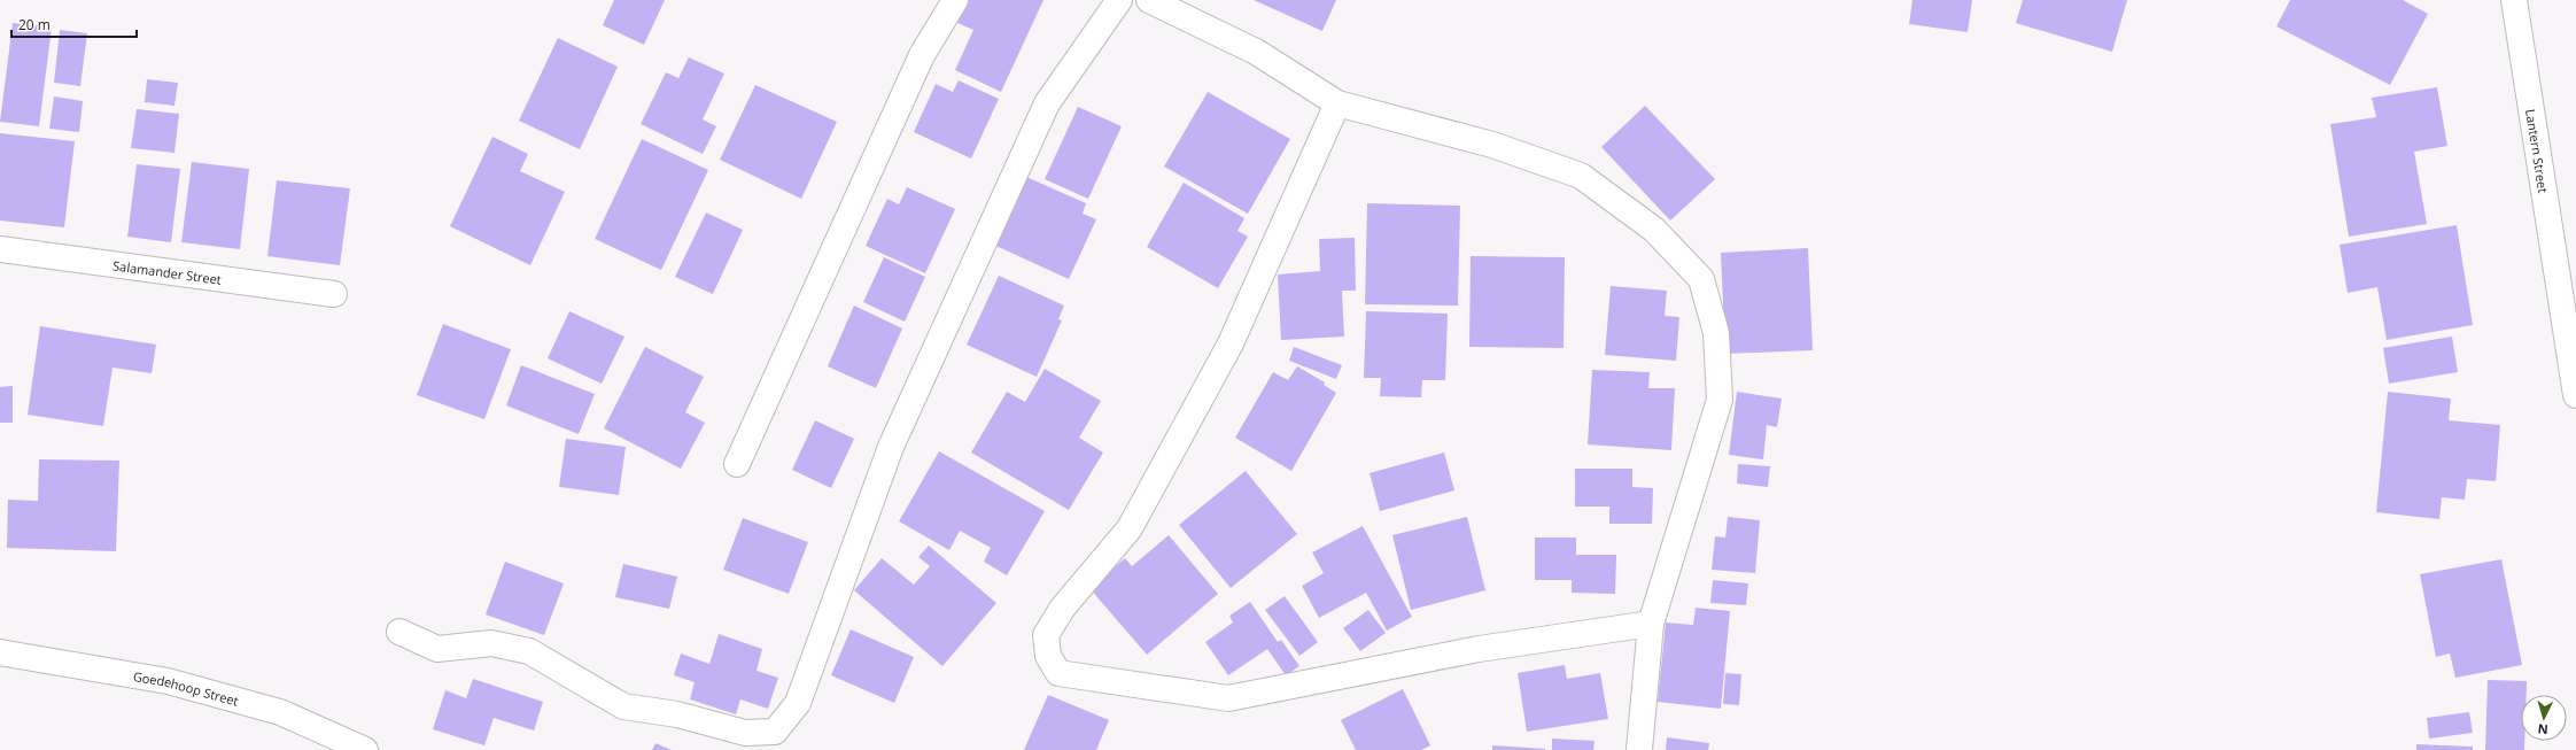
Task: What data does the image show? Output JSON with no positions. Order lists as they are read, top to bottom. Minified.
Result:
{"streets":{"street":["Lantern Street","Salamander Street","Goedehoop Street"]},"scale_bar":"20 m","north":"bottom"}
